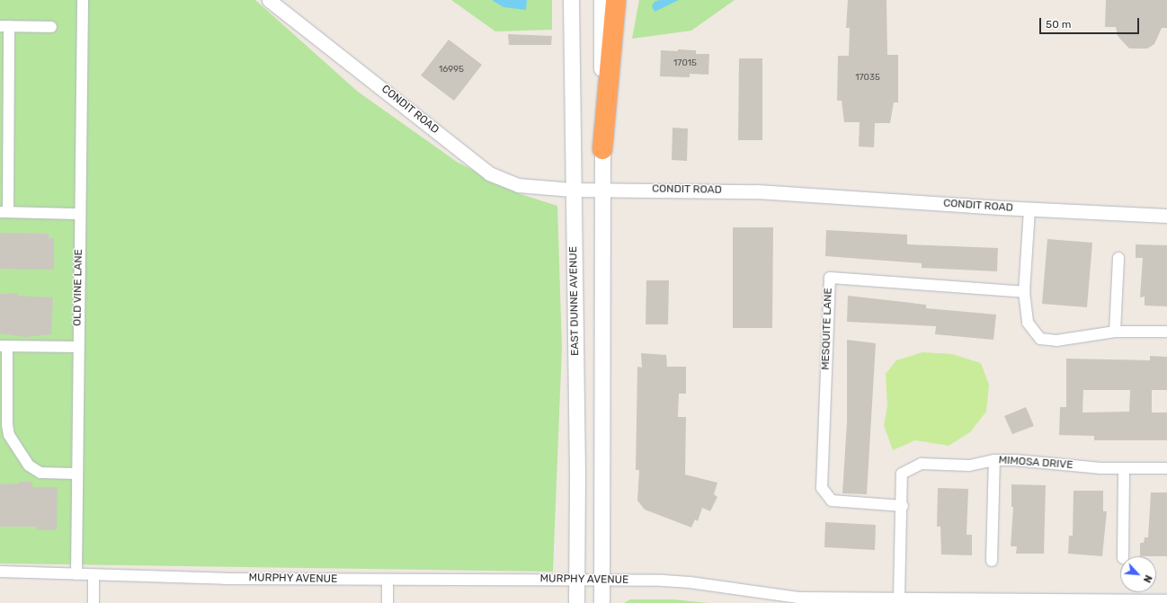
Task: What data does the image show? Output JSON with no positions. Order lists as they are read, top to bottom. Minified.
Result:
{"streets":{"main road":["EAST DUNNE AVENUE"],"street":["CONDIT ROAD","OLD VINE LANE","MESQUITE LANE","MIMOSA DRIVE","MURPHY AVENUE"]},"crossings":[["CONDIT ROAD","EAST DUNNE AVENUE"],["OLD VINE LANE","MURPHY AVENUE"],["EAST DUNNE AVENUE","MURPHY AVENUE"],["MESQUITE LANE","MIMOSA DRIVE"],["MIMOSA DRIVE","MURPHY AVENUE"]],"house_numbers":["17015","16995","17035"],"scale_bar":"50 m","north":"bottom right"}
